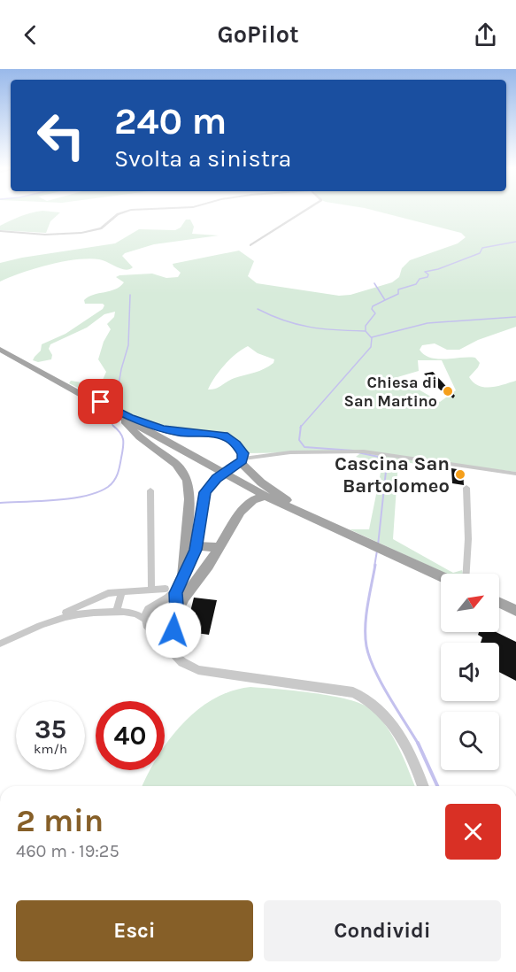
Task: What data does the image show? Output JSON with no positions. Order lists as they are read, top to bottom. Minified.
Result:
{"places":["Chiesa di San Martino","Cascina San Bartolomeo"],"north":"top right","page":{"header":"GoPilot","turn":["240 m","Svolta a sinistra"],"speed":"35 km/h","limit":"40","heading":["2 min","460 m · 19:25"],"buttons":["Esci","Condividi"]}}
